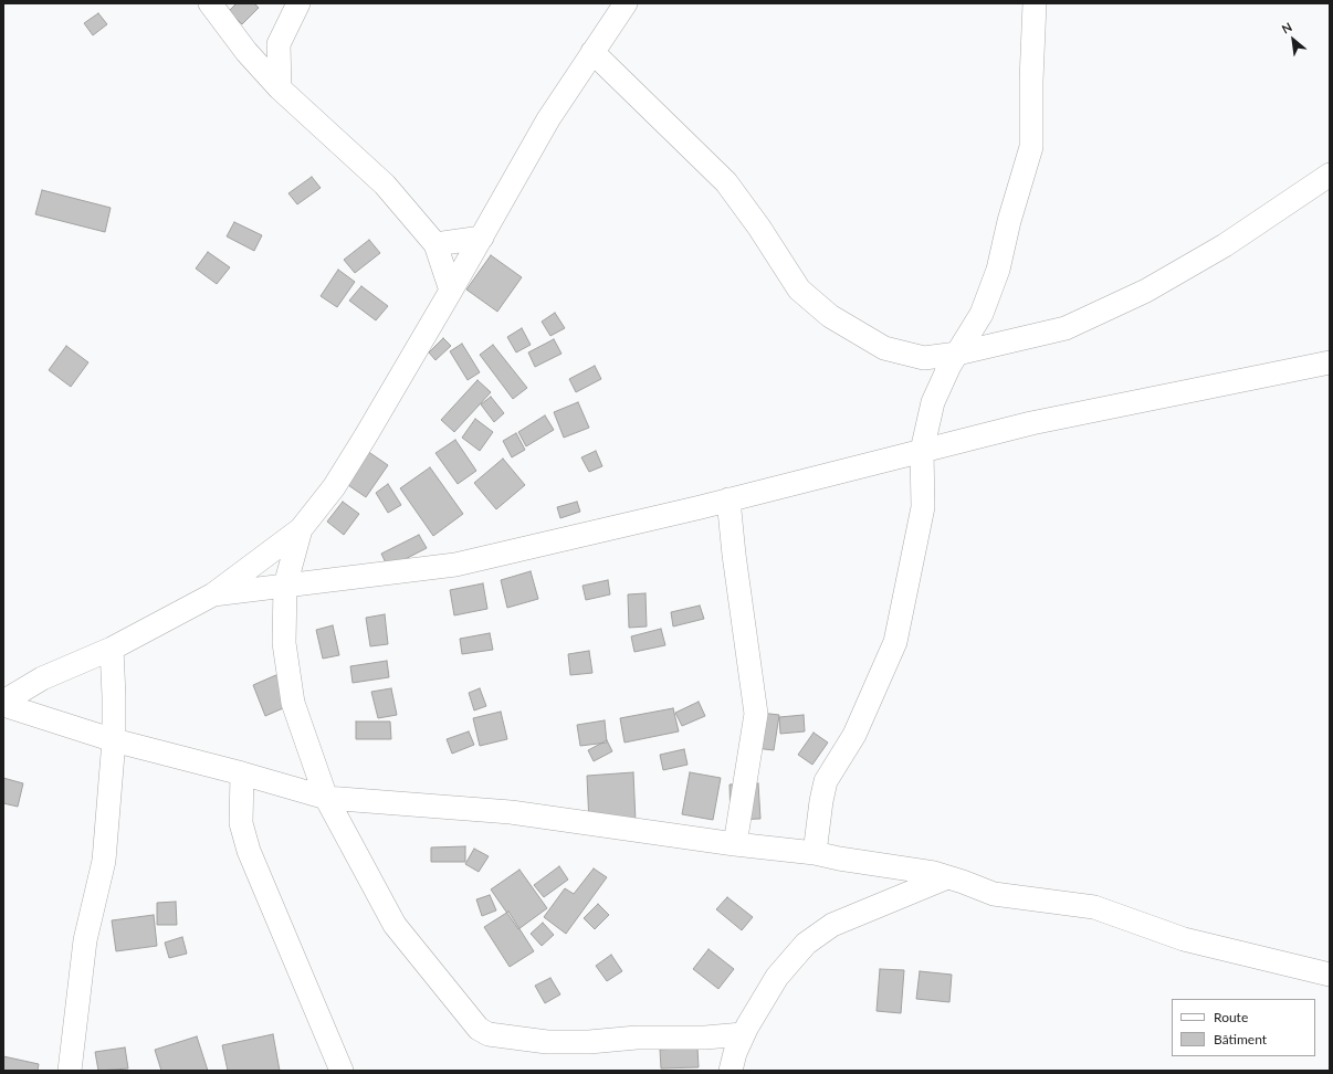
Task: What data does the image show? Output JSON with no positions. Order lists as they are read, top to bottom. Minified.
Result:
{"legend":["Route","Bâtiment"],"north":"top left"}
